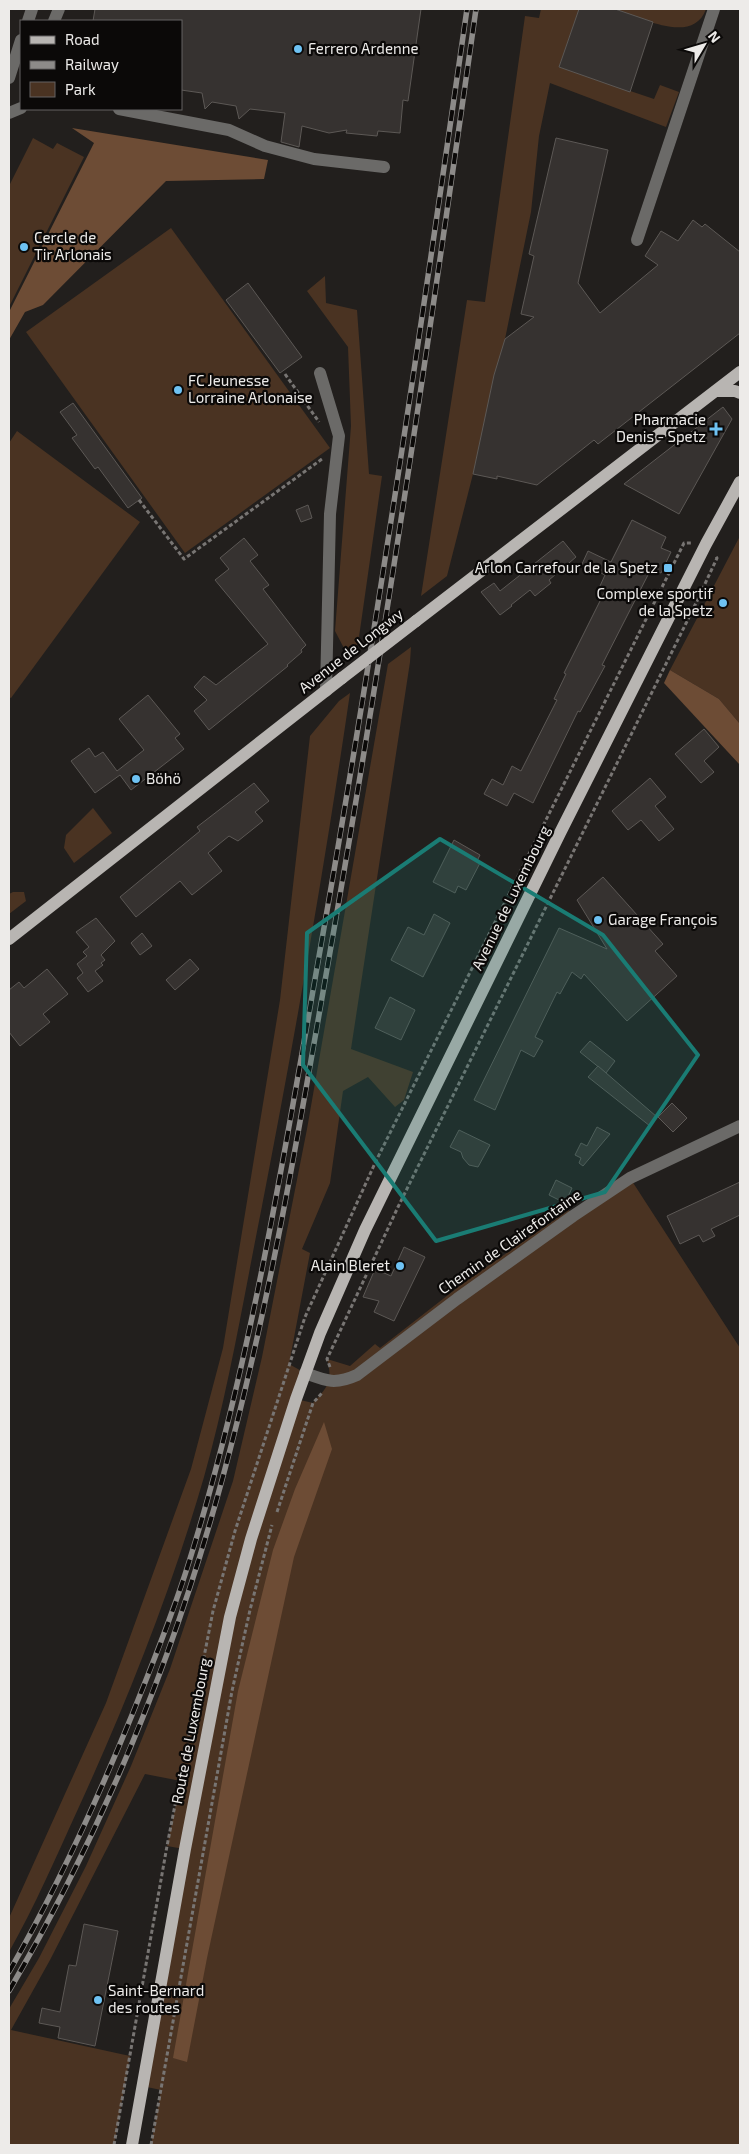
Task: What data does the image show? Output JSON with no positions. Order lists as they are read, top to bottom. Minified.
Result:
{"streets":{"main road":["Avenue de Longwy","Avenue de Luxembourg","Route de Luxembourg"],"street":["Chemin de Clairefontaine"]},"crossings":[["Avenue de Luxembourg","Route de Luxembourg"]],"places":{"other":["Ferrero Ardenne","Cercle de Tir Arlonais","FC Jeunesse Lorraine Arlonaise","Complexe sportif de la Spetz","Böhö","Garage François","Alain Bleret","Saint-Bernard des routes"],"health":["Pharmacie Denis - Spetz"],"transit":["Arlon Carrefour de la Spetz"]},"legend":["Road","Railway","Park"],"north":"top right"}
